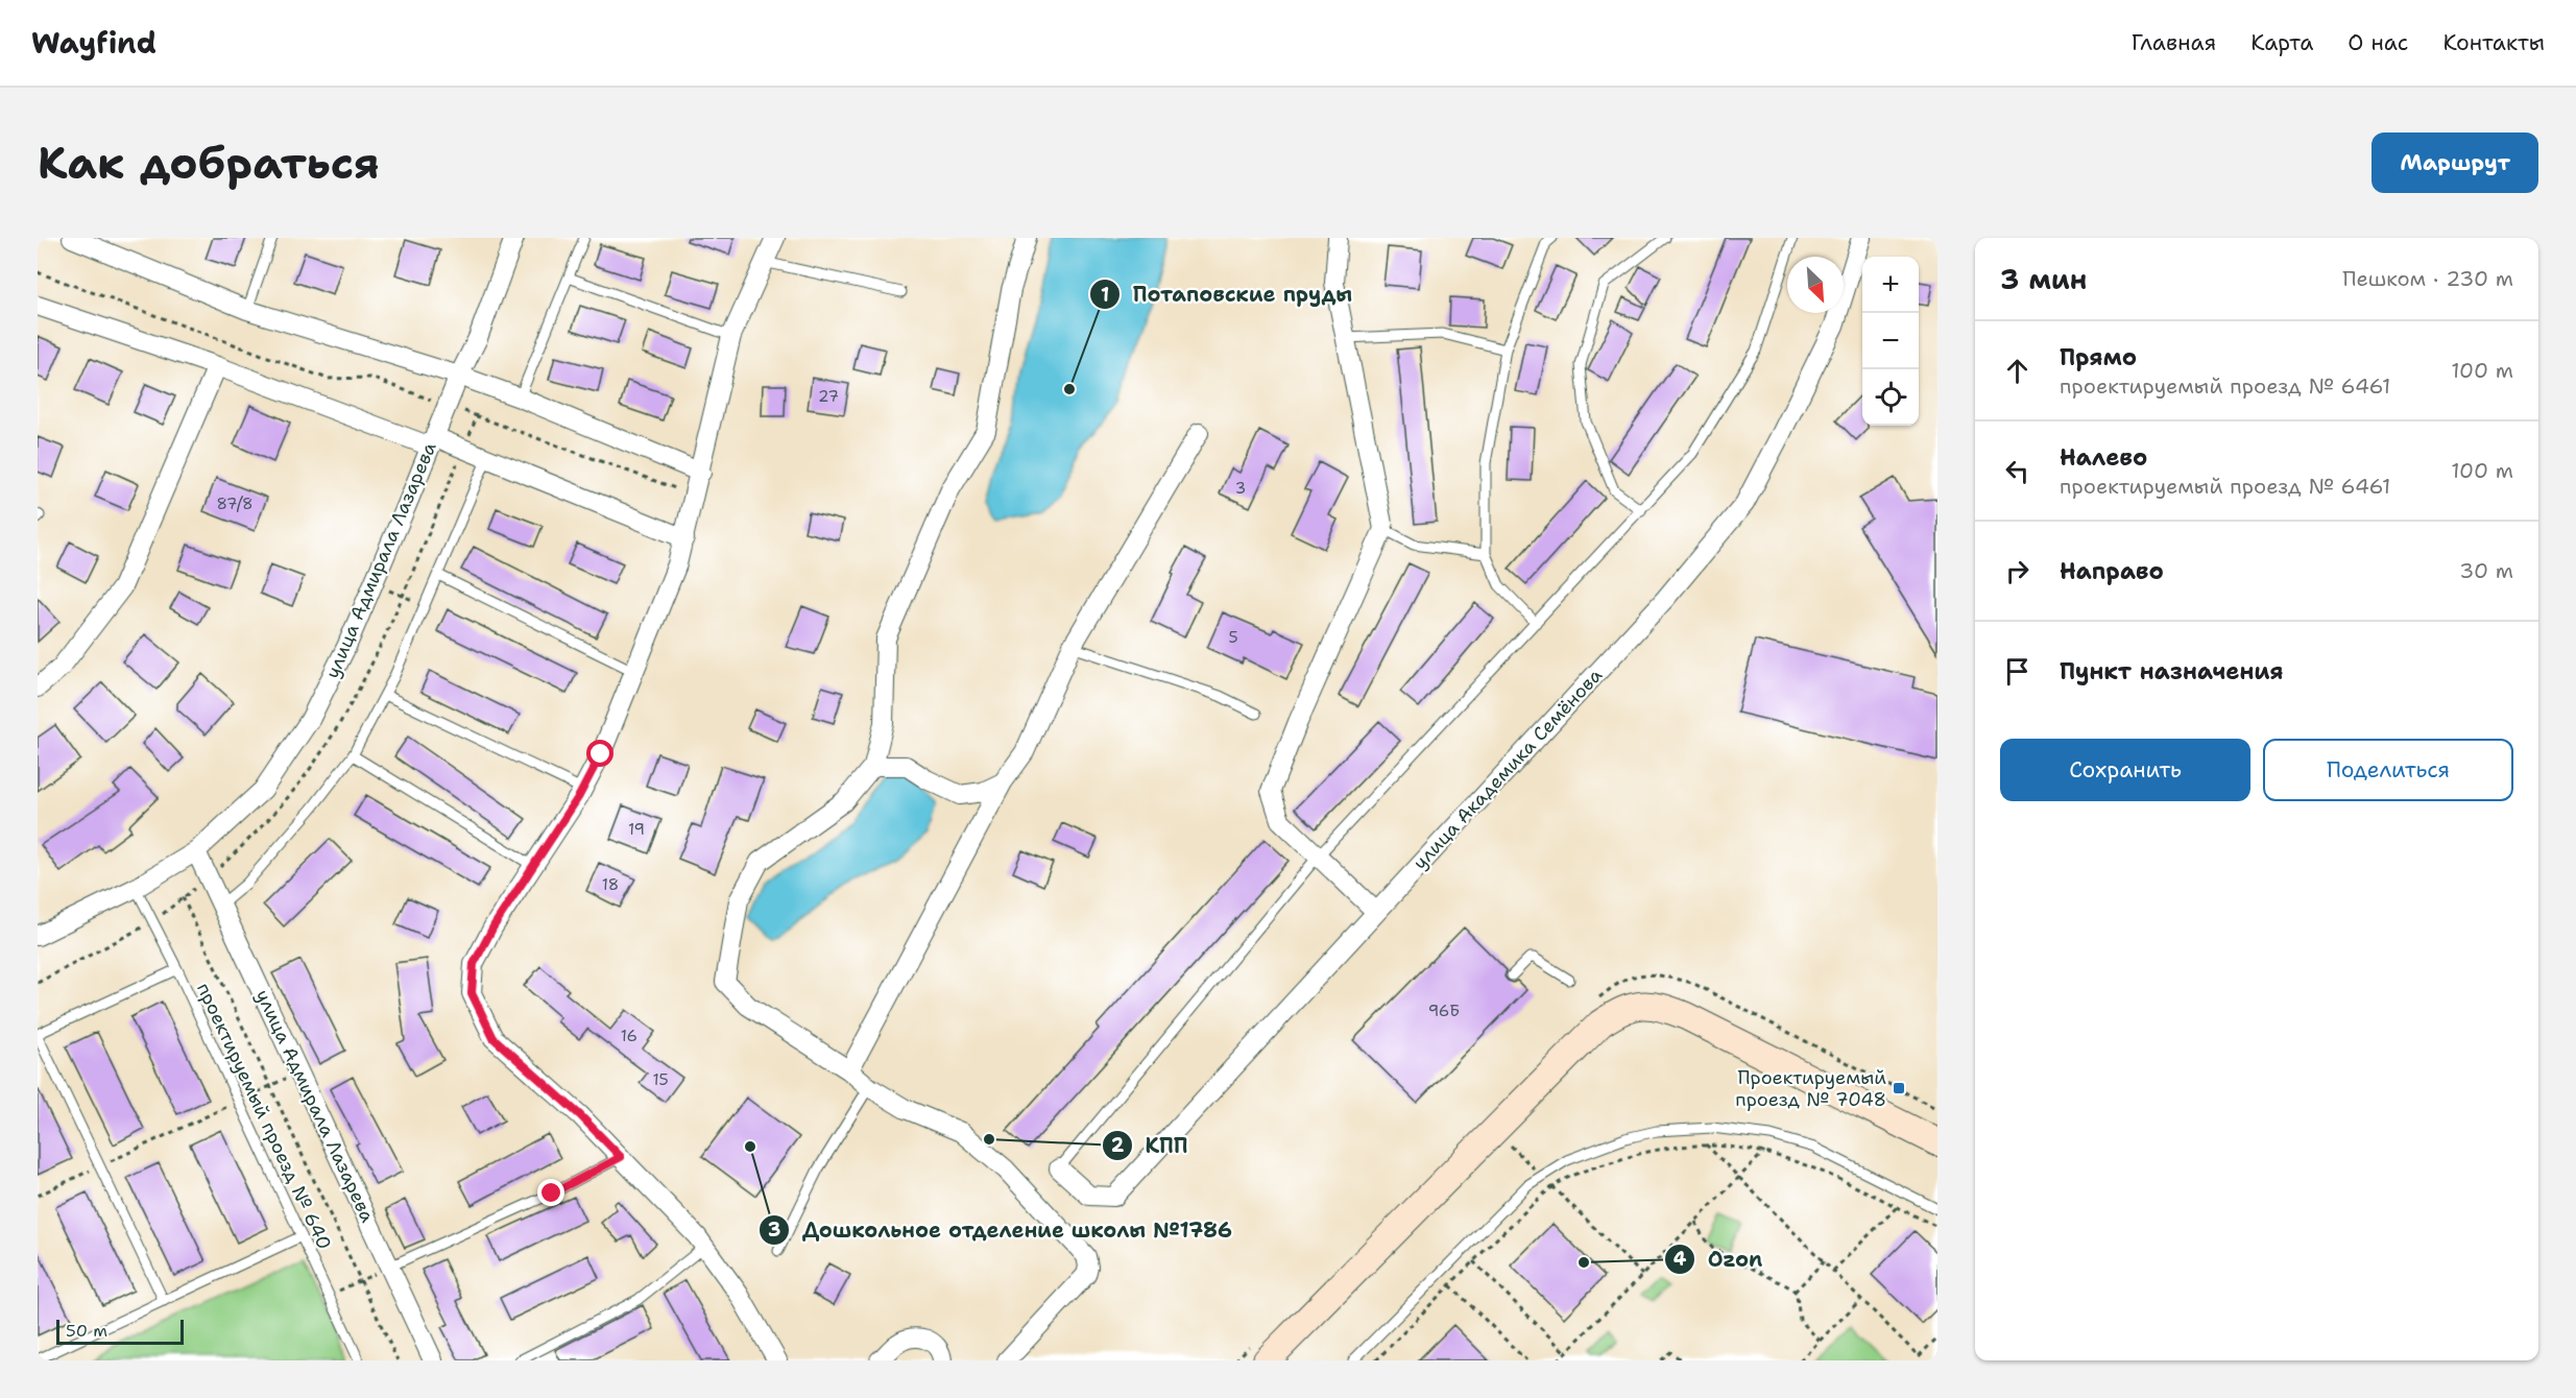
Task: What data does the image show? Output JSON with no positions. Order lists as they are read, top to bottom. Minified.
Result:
{"streets":{"street":["улица Адмирала Лазарева","улица Академика Семёнова"],"lane":["проектируемый проезд № 640"]},"crossings":[["улица Адмирала Лазарева","проектируемый проезд № 640"]],"places":{"other":["Потаповские пруды","КПП","Дошкольное отделение школы №1786","Ozon"],"transit":["Проектируемый проезд № 7048"]},"house_numbers":["27","3","87/8","5","19","18","96Б","16","15"],"scale_bar":"50 m","north":"bottom right","page":{"header":"Wayfind","nav":["Главная","Карта","О нас","Контакты"],"buttons":["Маршрут",["Сохранить","Поделиться"]],"title":"Как добраться","heading":["3 мин","Пешком · 230 m"],"map_buttons":["+","−"],"list":[["Прямо","проектируемый проезд № 6461","100 m"],["Налево","проектируемый проезд № 6461","100 m"],["Направо","30 m"],"Пункт назначения"],"scale":"50 m"}}
